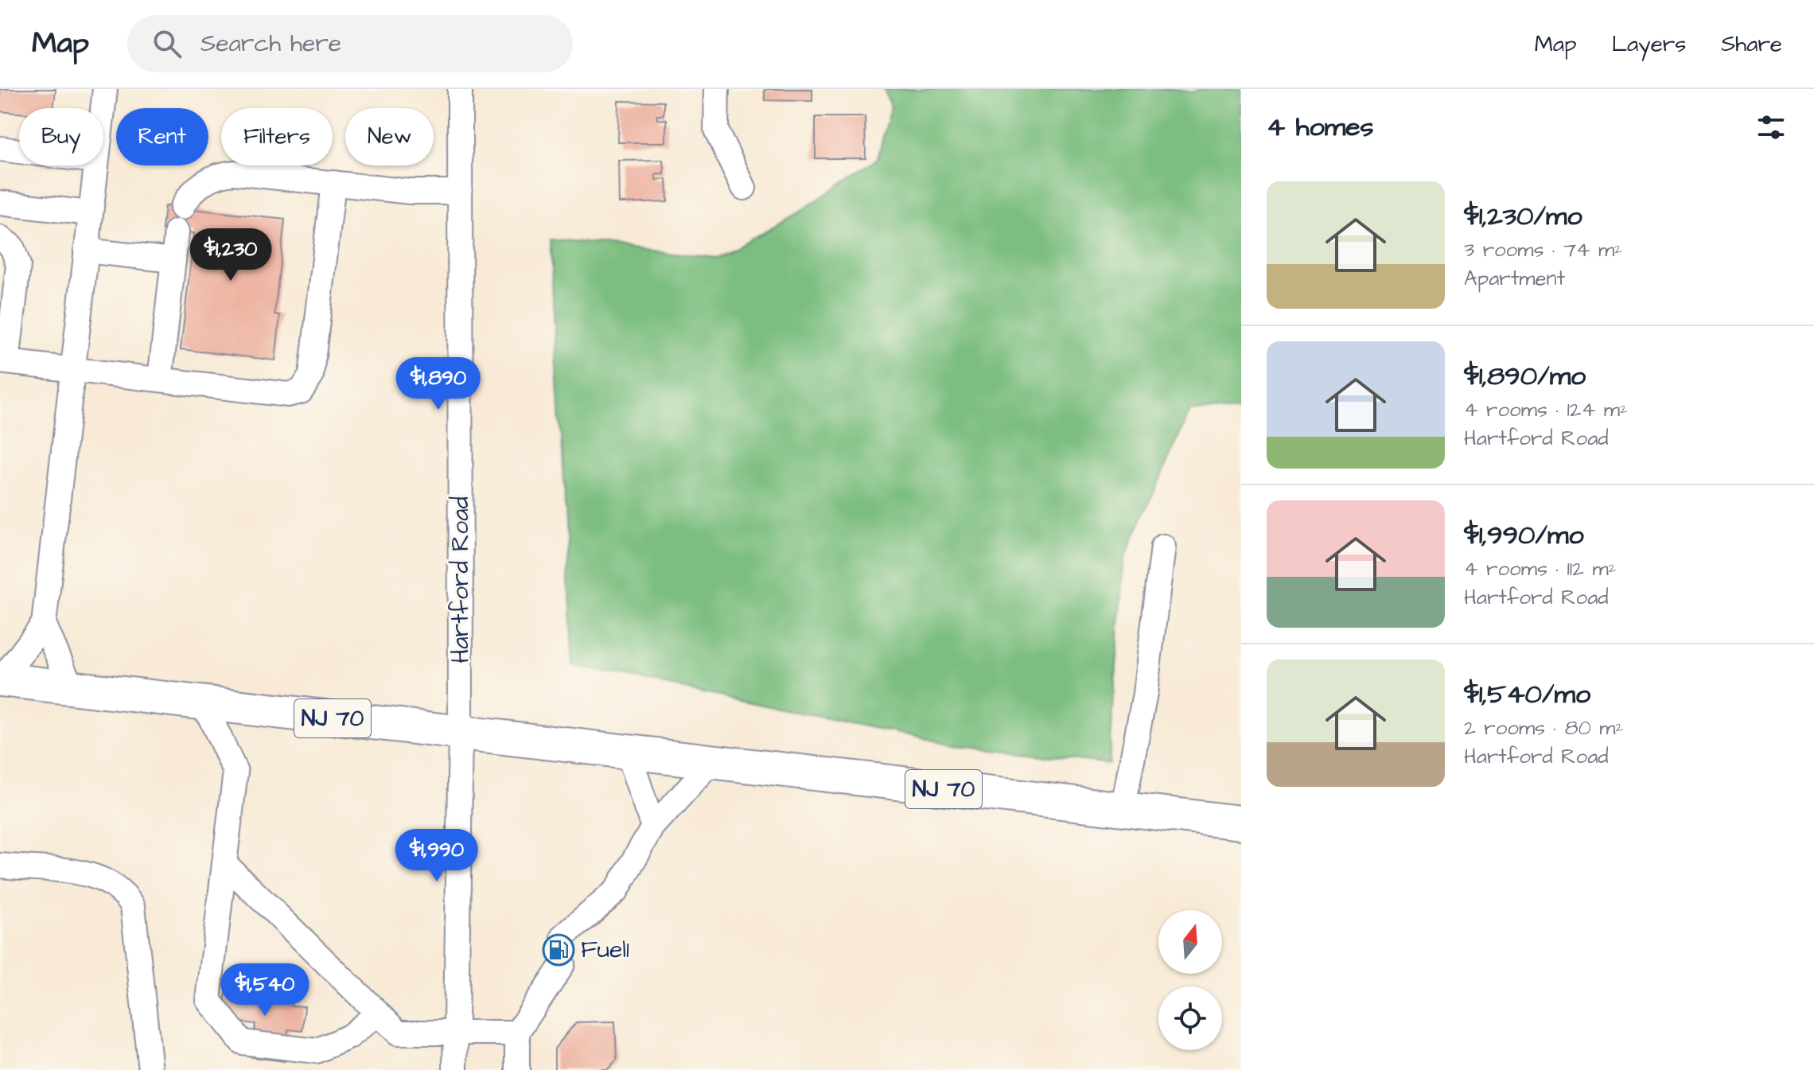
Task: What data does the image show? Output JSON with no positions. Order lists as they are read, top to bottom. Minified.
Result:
{"streets":{"highway":["NJ 70"],"street":["Hartford Road"]},"crossings":[["Hartford Road","NJ 70"]],"places":{"fuel station":["Fuel1"]},"north":"top","page":{"header":"Map","search":"Search here","nav":["Map","Layers","Share"],"heading":"4 homes","chip":["Buy","Rent","Filters","New"],"list":[{"name":"$1,230/mo","note":"3 rooms · 74 m² · Apartment"},{"name":"$1,890/mo","note":"4 rooms · 124 m² · Hartford Road"},{"name":"$1,990/mo","note":"4 rooms · 112 m² · Hartford Road"},{"name":"$1,540/mo","note":"2 rooms · 80 m² · Hartford Road"}],"price":["$1,230","$1,890","$1,990","$1,540"]}}
